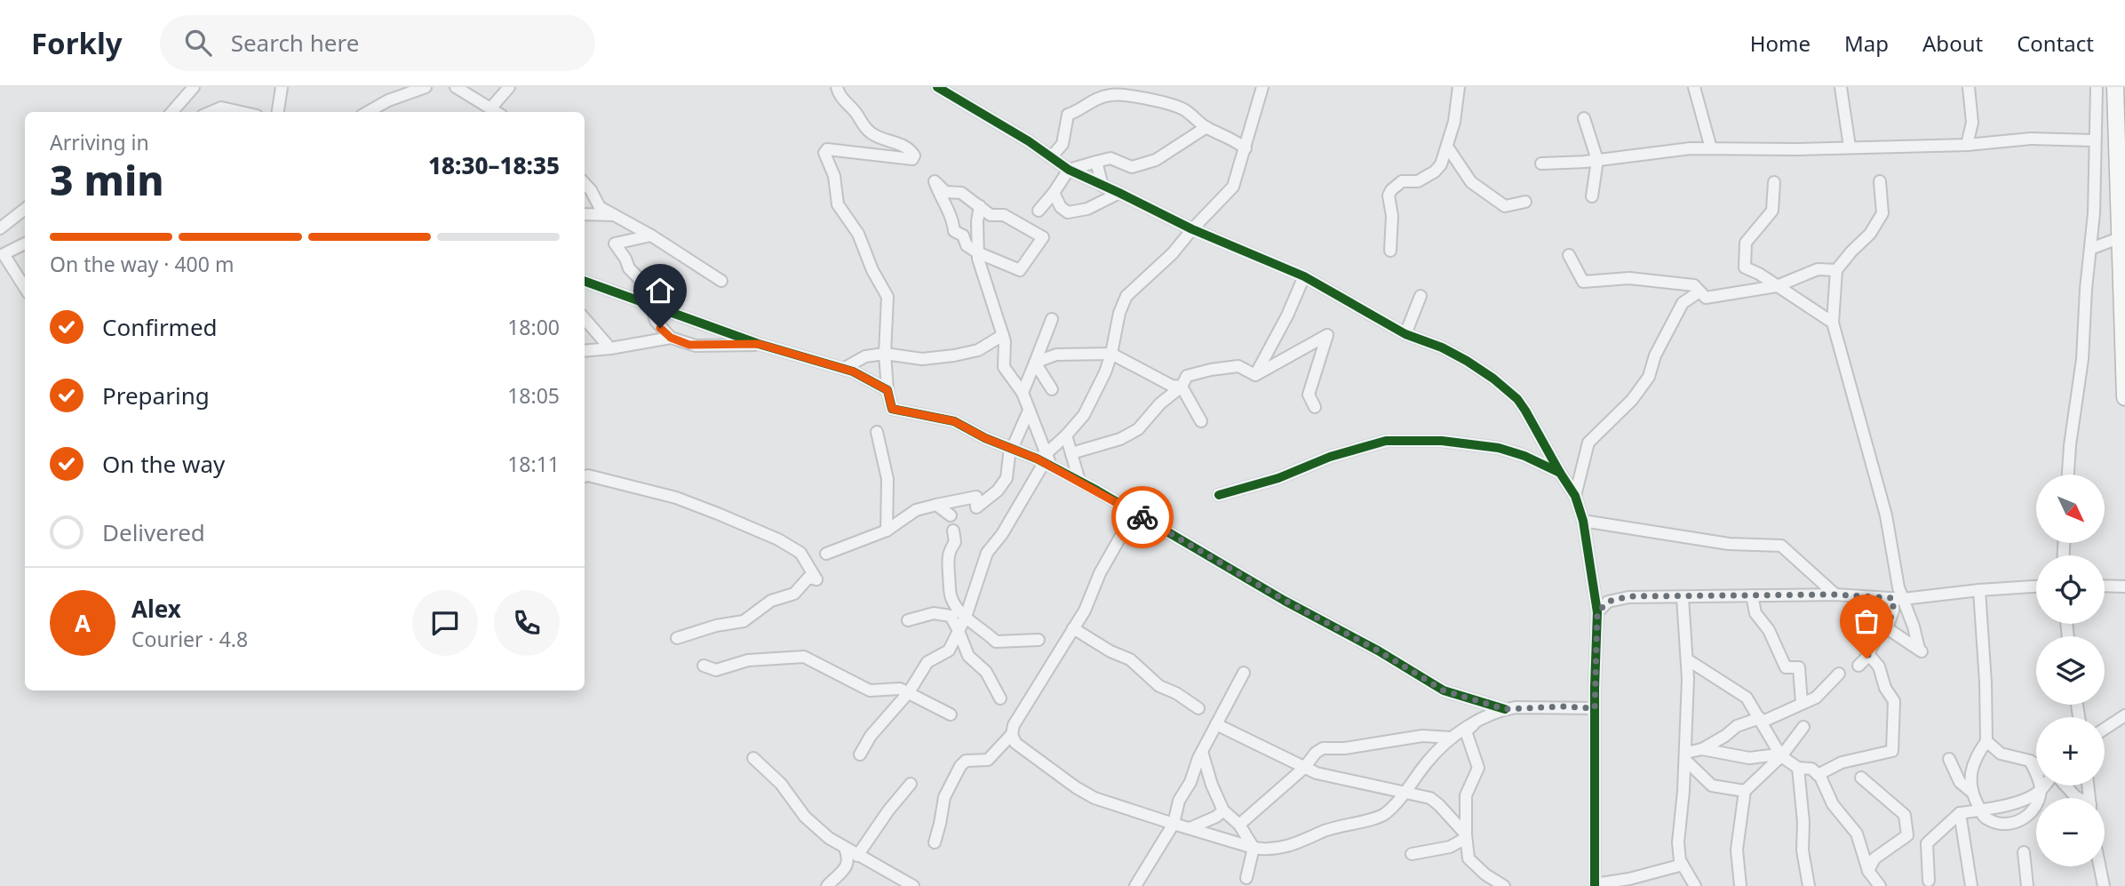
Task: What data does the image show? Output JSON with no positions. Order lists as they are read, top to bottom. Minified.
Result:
{"north":"bottom right","page":{"header":"Forkly","search":"Search here","nav":["Home","Map","About","Contact"],"heading":["3 min","Arriving in","18:30–18:35"],"panel":["Alex","Courier · 4.8"],"bar":"On the way · 400 m","list":[["Confirmed","18:00"],["Preparing","18:05"],["On the way","18:11"],"Delivered"],"map_buttons":["+","−"],"round":"A"}}
